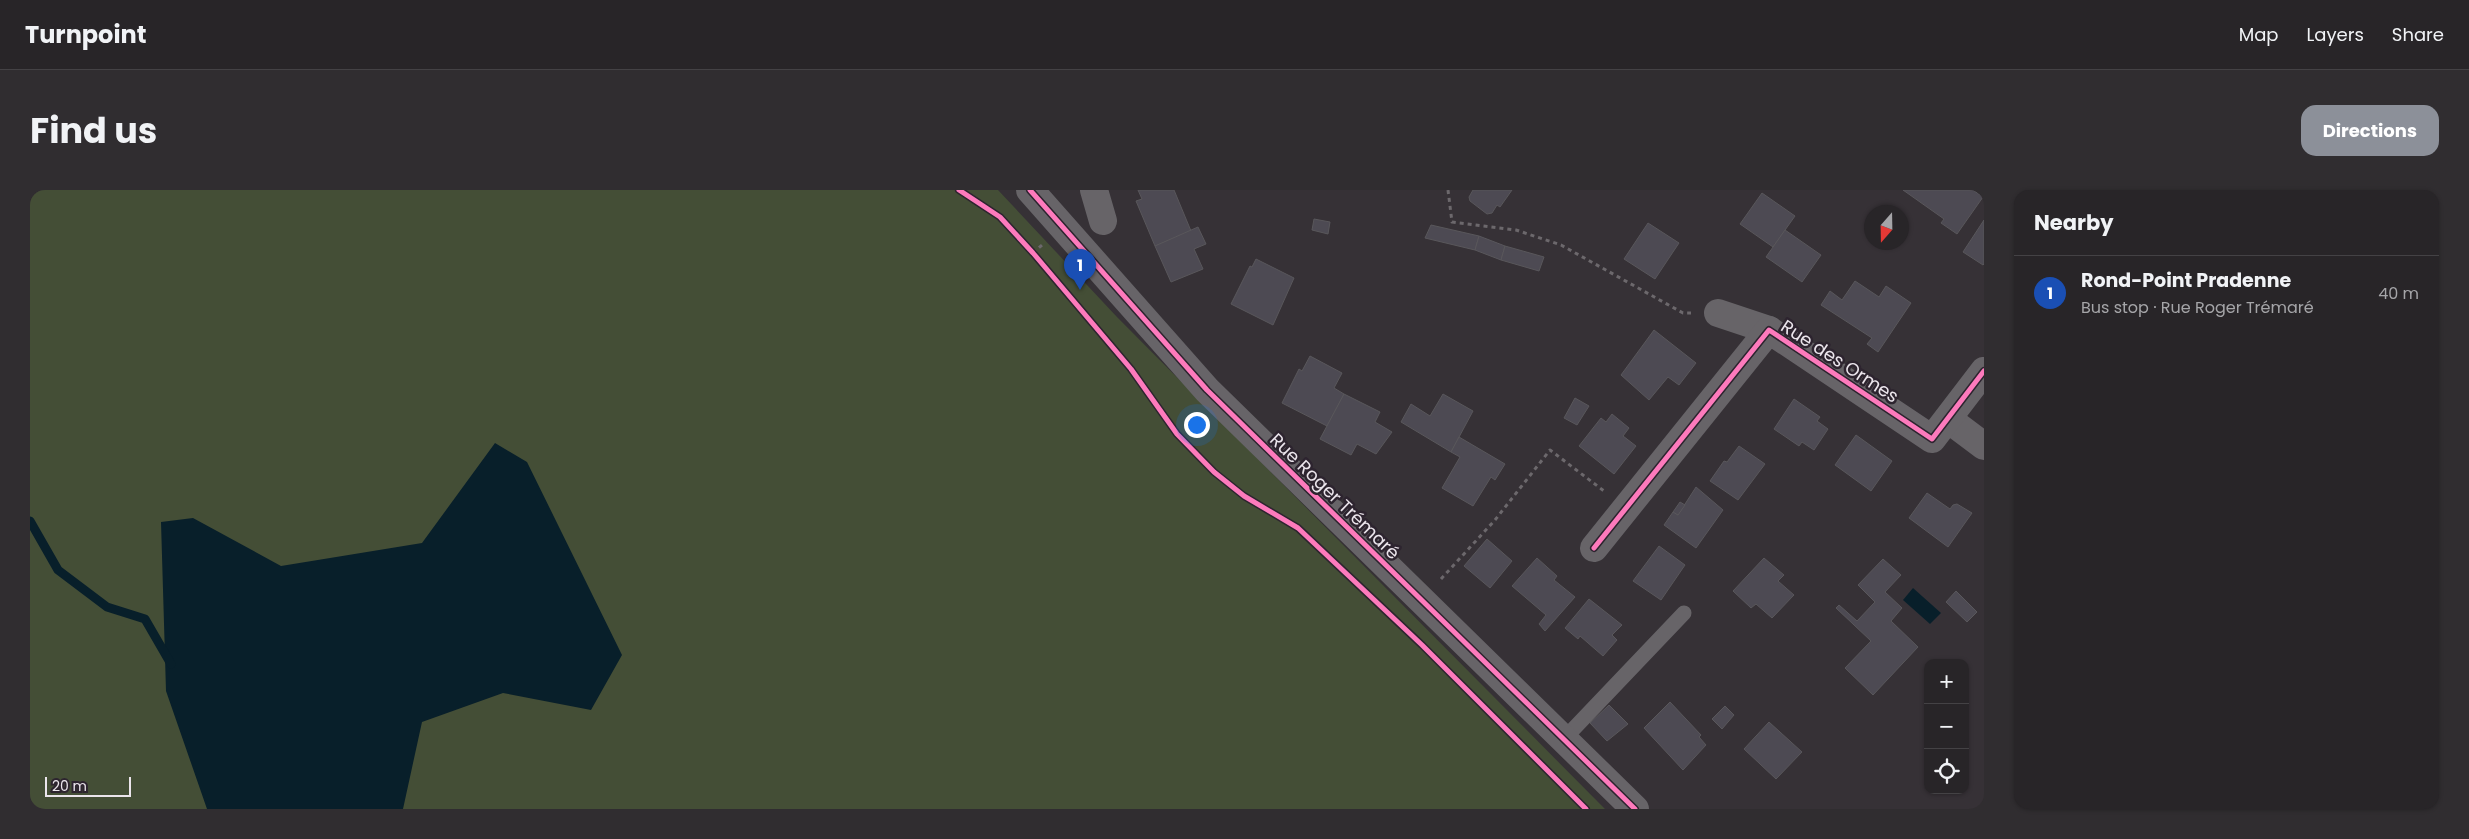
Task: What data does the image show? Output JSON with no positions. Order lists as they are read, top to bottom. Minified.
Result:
{"streets":{"street":["Rue des Ormes","Rue Roger Trémaré"]},"scale_bar":"20 m","north":"bottom","page":{"header":"Turnpoint","nav":["Map","Layers","Share"],"title":"Find us","buttons":"Directions","heading":"Nearby","pins":"1","list":[{"mark":"1","name":"Rond-Point Pradenne","note":"Bus stop · Rue Roger Trémaré","value":"40 m"}],"map_buttons":["+","−"],"scale":"20 m"}}
